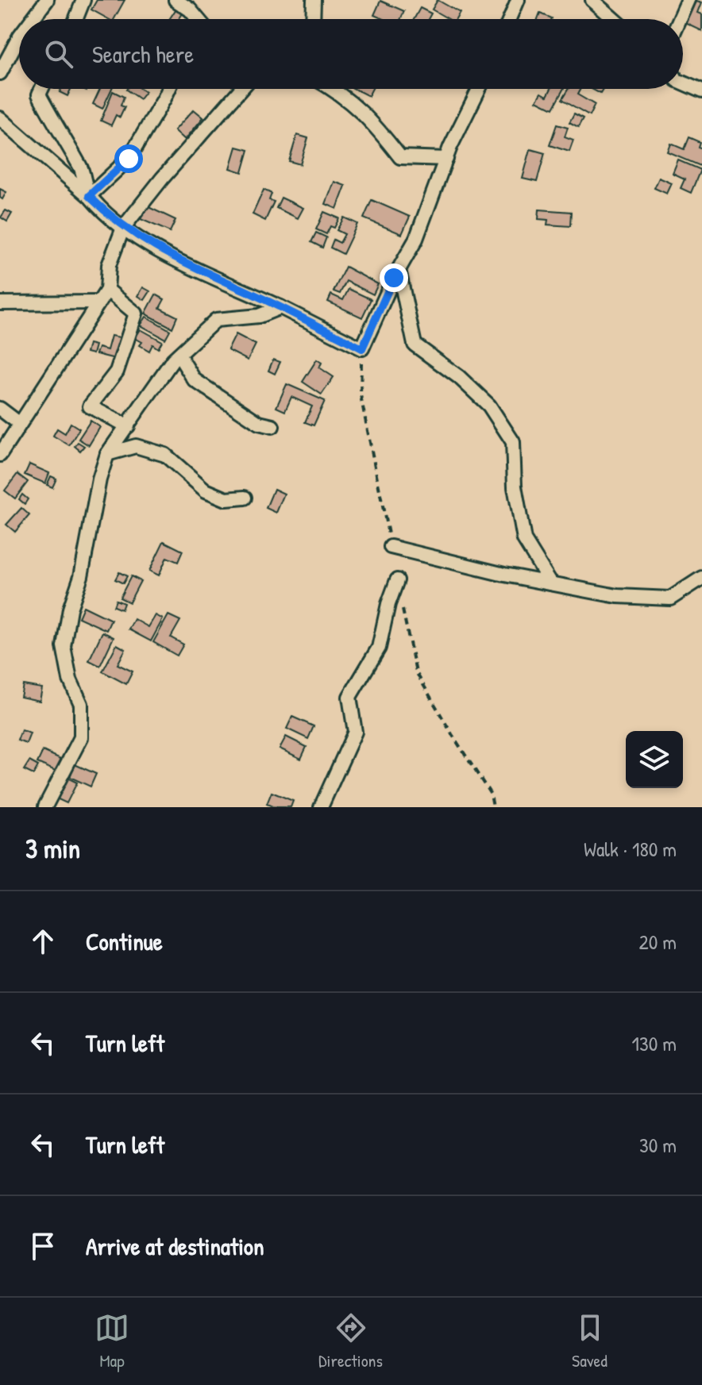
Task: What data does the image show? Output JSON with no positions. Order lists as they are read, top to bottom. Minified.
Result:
{"page":{"search":"Search here","heading":["3 min","Walk · 180 m"],"list":[["Continue","20 m"],["Turn left","130 m"],["Turn left","30 m"],"Arrive at destination"],"nav":["Map","Directions","Saved"]}}
